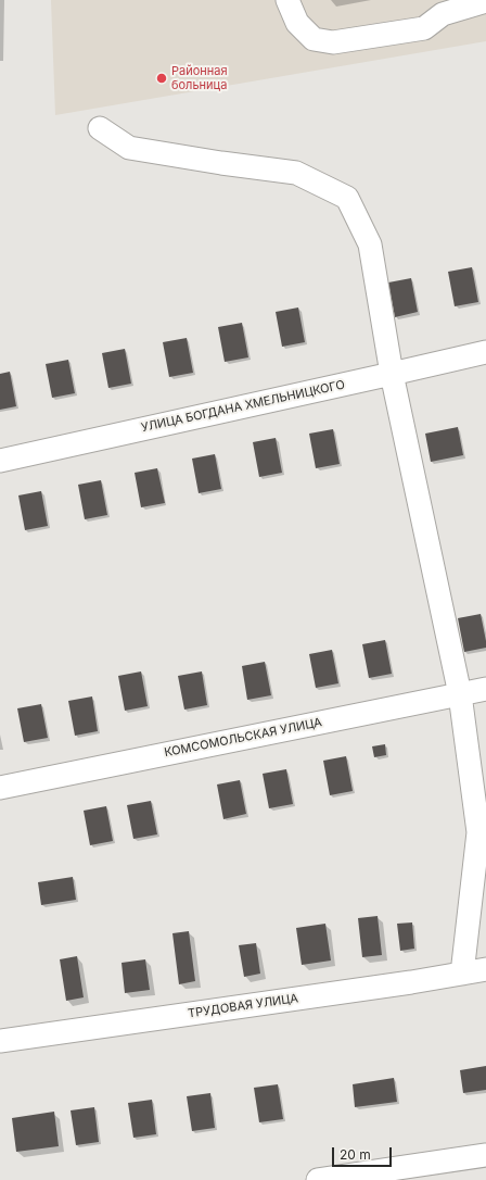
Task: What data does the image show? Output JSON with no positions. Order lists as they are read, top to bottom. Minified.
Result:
{"streets":{"street":["УЛИЦА БОГДАНА ХМЕЛЬНИЦКОГО","КОМСОМОЛЬСКАЯ УЛИЦА","ТРУДОВАЯ УЛИЦА"]},"places":["Районная больница"],"scale_bar":"20 m"}
